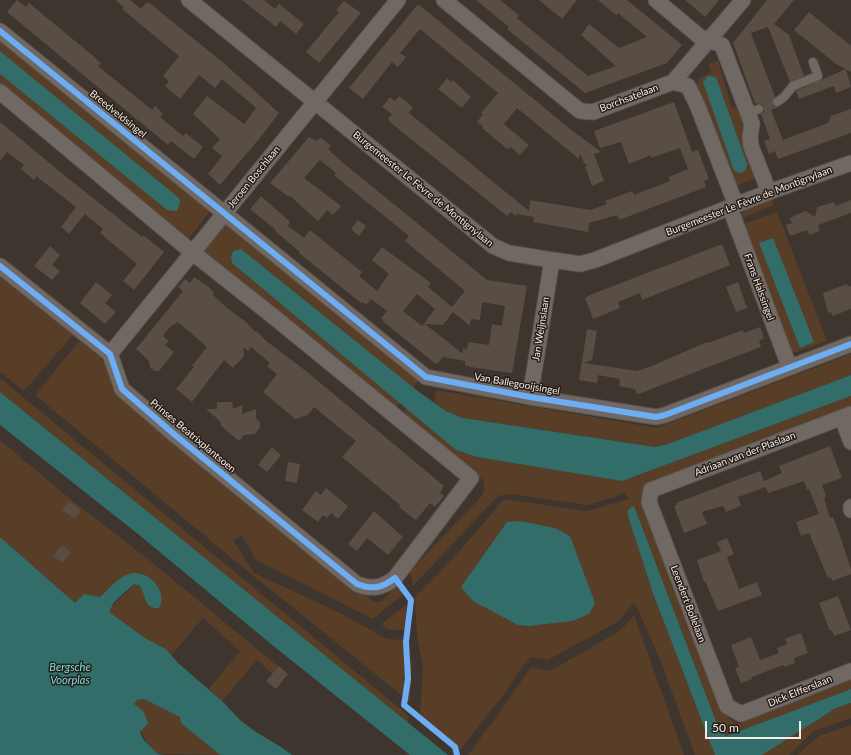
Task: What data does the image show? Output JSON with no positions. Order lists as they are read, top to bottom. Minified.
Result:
{"streets":{"street":["Borchsatelaan","Breedveldsingel","Jeroen Boschlaan","Burgemeester Le Fèvre de Montignylaan","Frans Halssingel","Jan Weijnslaan","Van Ballegooijsingel","Prinses Beatrixplantsoen","Adriaan van der Plaslaan","Leendert Bollelaan","Dick Elfferslaan"]},"crossings":[["Borchsatelaan","Frans Halssingel"],["Breedveldsingel","Jeroen Boschlaan"],["Breedveldsingel","Van Ballegooijsingel"],["Jeroen Boschlaan","Burgemeester Le Fèvre de Montignylaan"],["Jeroen Boschlaan","Van Ballegooijsingel"],["Jeroen Boschlaan","Prinses Beatrixplantsoen"],["Burgemeester Le Fèvre de Montignylaan","Frans Halssingel"],["Burgemeester Le Fèvre de Montignylaan","Jan Weijnslaan"],["Frans Halssingel","Van Ballegooijsingel"],["Jan Weijnslaan","Van Ballegooijsingel"],["Adriaan van der Plaslaan","Leendert Bollelaan"],["Leendert Bollelaan","Dick Elfferslaan"]],"water":["Bergsche Voorplas"],"scale_bar":"50 m"}
